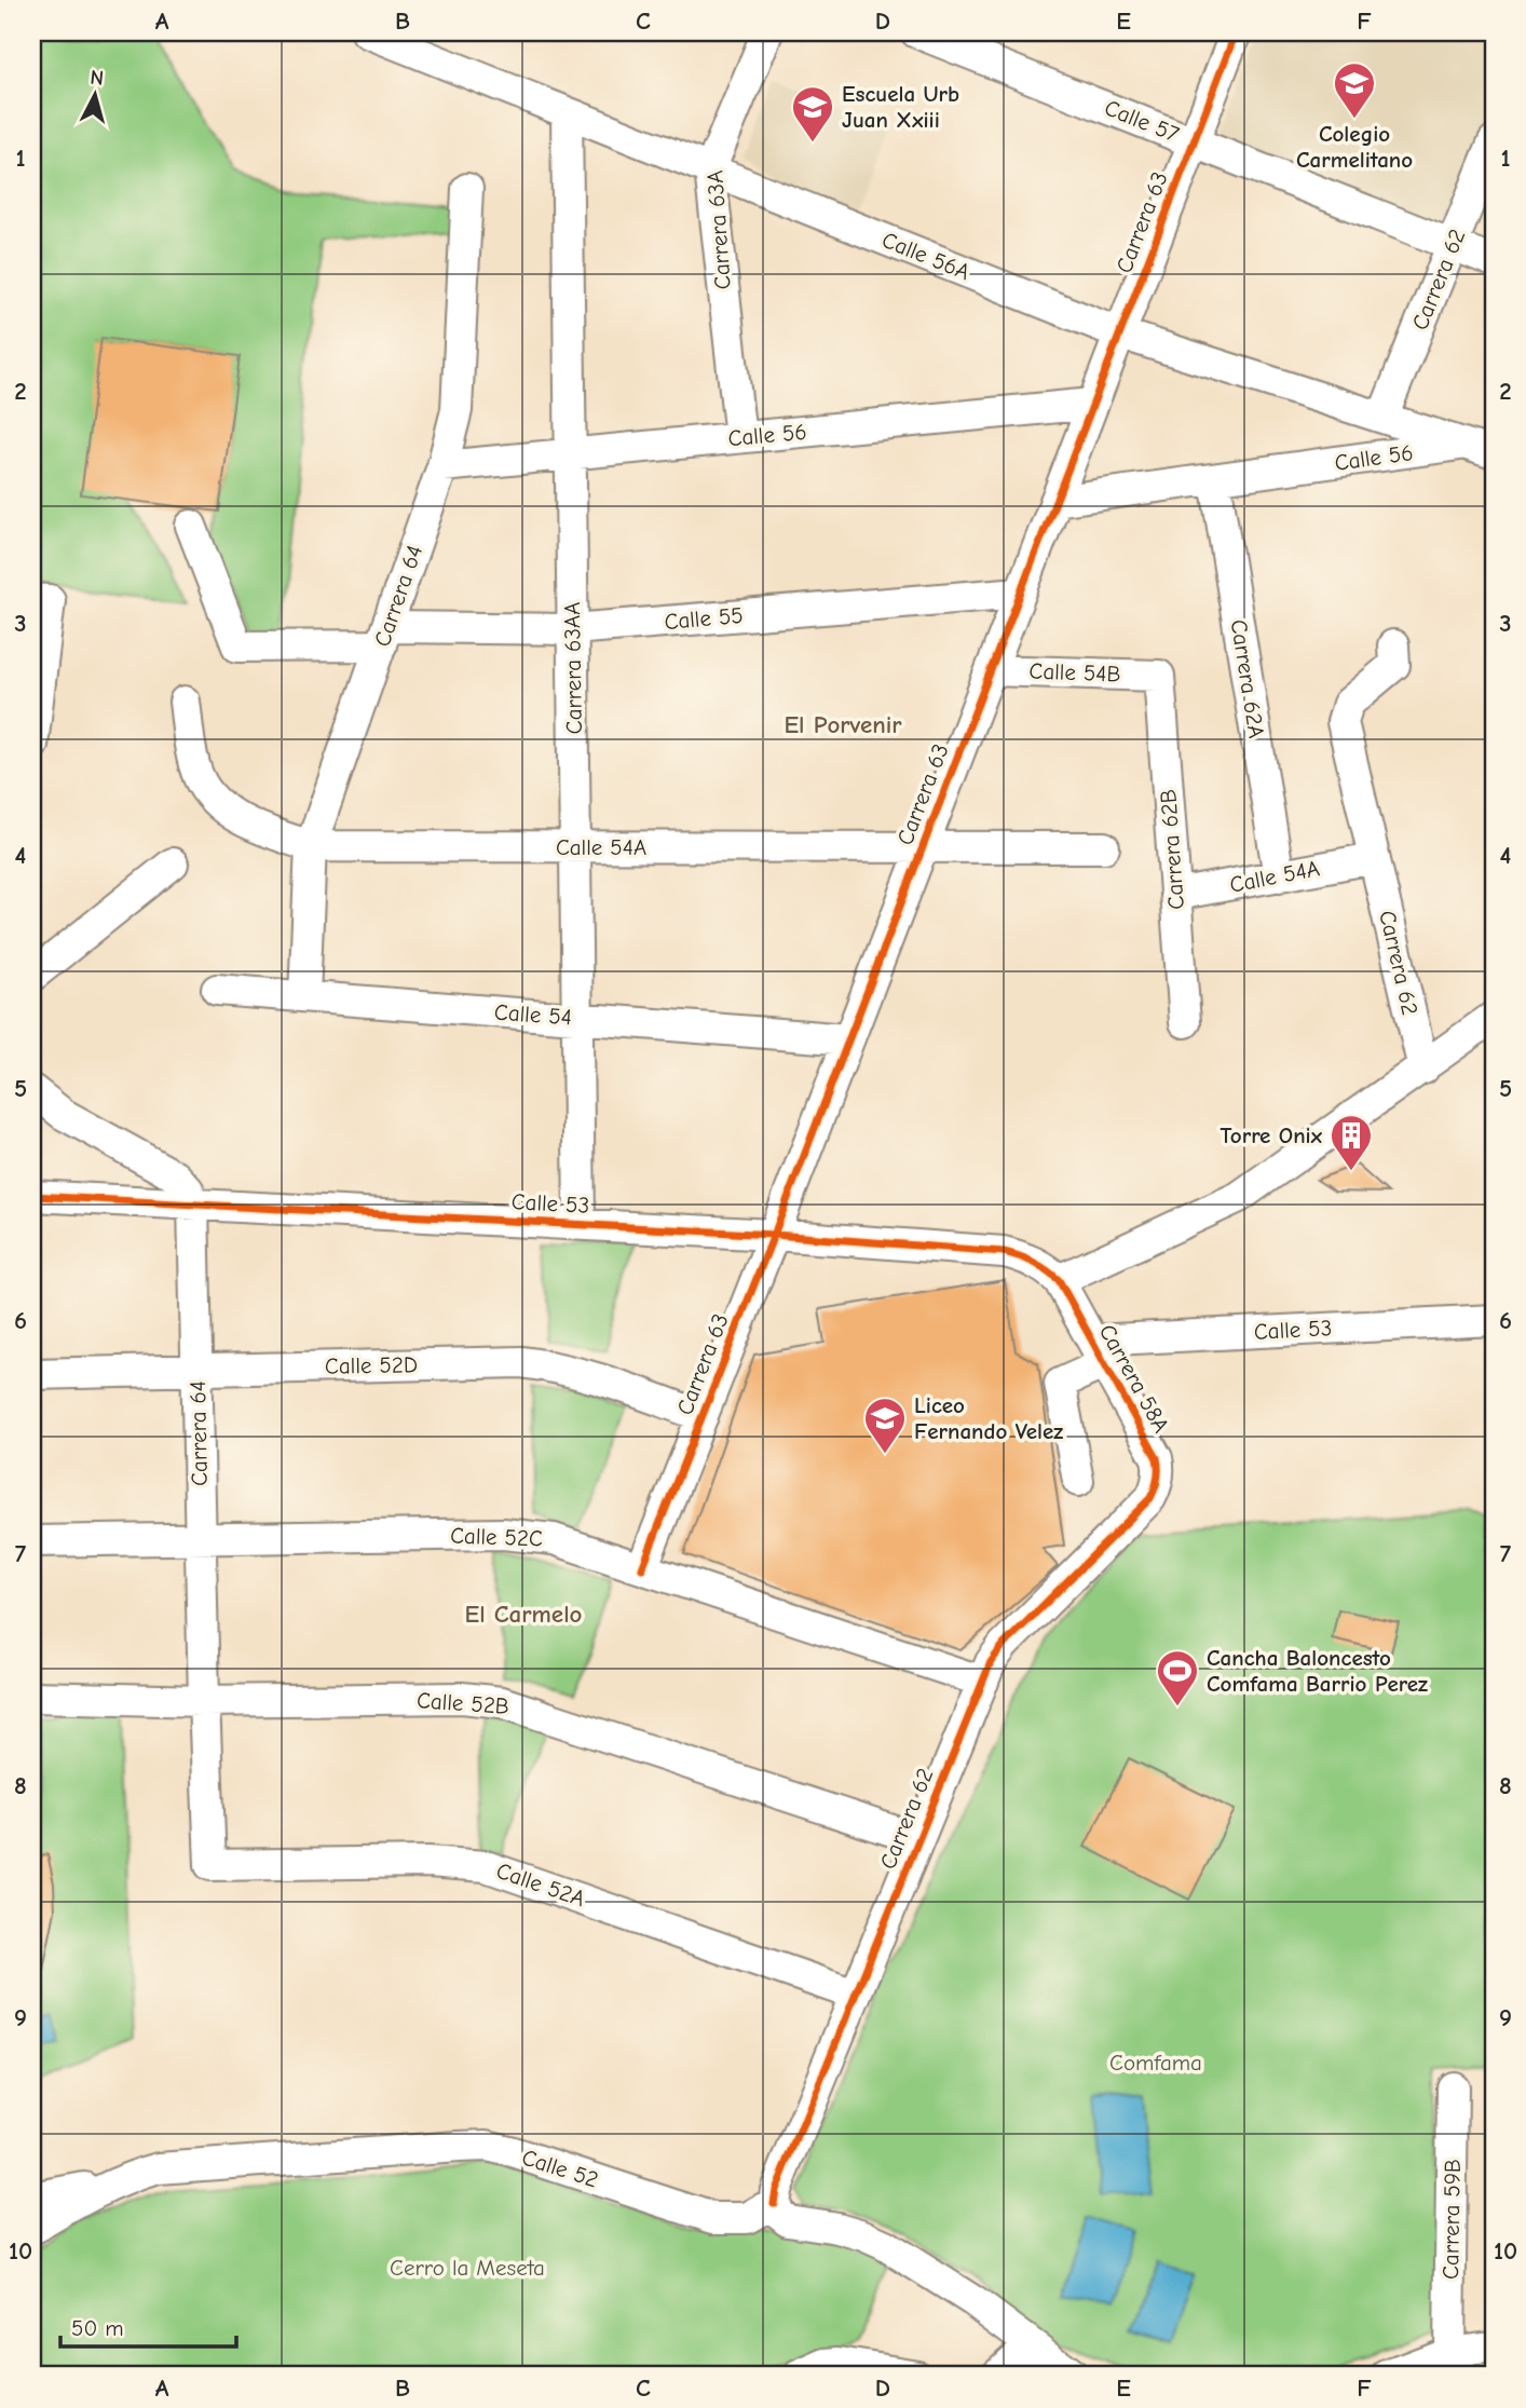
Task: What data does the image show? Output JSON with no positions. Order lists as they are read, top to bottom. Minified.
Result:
{"streets":{"street":["Calle 57","Carrera 63","Carrera 63A","Calle 56A","Carrera 62","Calle 56","Carrera 64","Calle 55","Carrera 63AA","Calle 54B","Carrera 62A","Calle 54A","Carrera 62B","Calle 54","Calle 53","Calle 52D","Carrera 58A","Calle 52C","Calle 52B","Calle 52A","Calle 52","Carrera 59B"]},"crossings":[["Calle 57","Carrera 63"],["Calle 57","Carrera 62"],["Carrera 63","Calle 56A"],["Carrera 63","Calle 56"],["Carrera 63","Calle 55"],["Carrera 63","Calle 54B"],["Carrera 63","Calle 54A"],["Carrera 63","Calle 54"],["Carrera 63","Calle 53"],["Carrera 63","Calle 52D"],["Carrera 63","Calle 52C"],["Carrera 63A","Calle 56A"],["Carrera 63A","Calle 56"],["Calle 56A","Carrera 62"],["Calle 56A","Calle 56"],["Calle 56A","Carrera 63AA"],["Carrera 62","Calle 54A"],["Carrera 62","Carrera 58A"],["Carrera 62","Calle 52C"],["Carrera 62","Calle 52B"],["Carrera 62","Calle 52A"],["Carrera 62","Calle 52"],["Calle 56","Carrera 64"],["Calle 56","Carrera 63AA"],["Calle 56","Carrera 62A"],["Carrera 64","Calle 55"],["Carrera 64","Calle 54A"],["Carrera 64","Calle 54"],["Carrera 64","Calle 53"],["Carrera 64","Calle 52D"],["Carrera 64","Calle 52C"],["Carrera 64","Calle 52B"],["Carrera 64","Calle 52A"],["Calle 55","Carrera 63AA"],["Carrera 63AA","Calle 54A"],["Carrera 63AA","Calle 54"],["Carrera 63AA","Calle 53"],["Calle 54B","Carrera 62B"],["Carrera 62A","Calle 54A"],["Calle 54A","Carrera 62B"],["Calle 53","Carrera 58A"]],"districts":["El Porvenir","El Carmelo"],"parks":["Comfama","Cerro la Meseta"],"places":{"school or university":["Colegio Carmelitano","Escuela Urb Juan Xxiii","Liceo Fernando Velez"],"building":["Torre Onix"],"sports":["Cancha Baloncesto Comfama Barrio Perez"]},"scale_bar":"50 m","north":"top","grid":{"columns":["A","B","C","D","E","F"],"rows":["1","2","3","4","5","6","7","8","9","10"]}}
